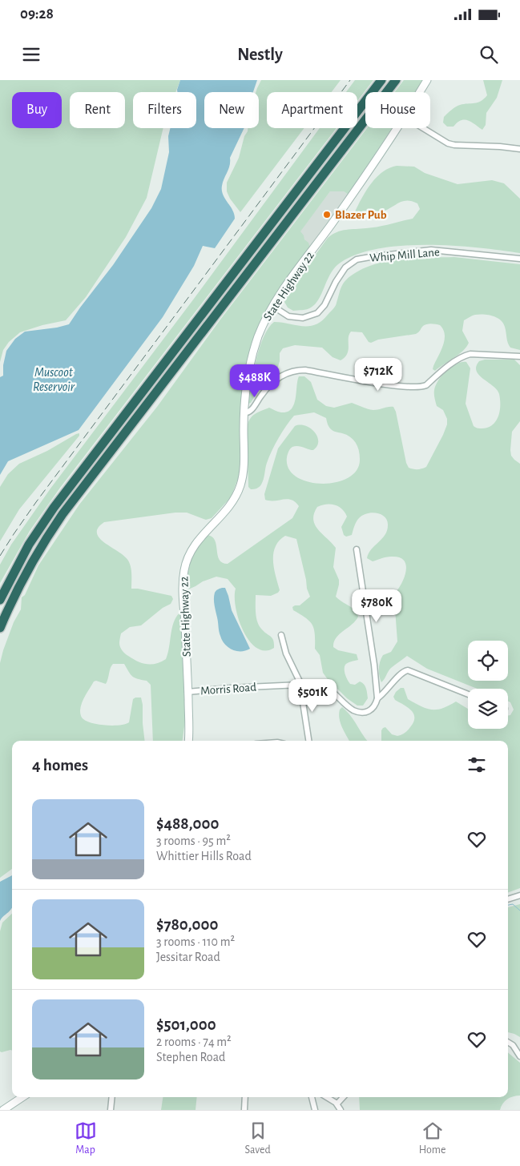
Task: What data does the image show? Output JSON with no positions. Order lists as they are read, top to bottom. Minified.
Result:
{"streets":{"main road":["State Highway 22"],"street":["Whip Mill Lane","Morris Road"]},"crossings":[["Whip Mill Lane","State Highway 22"],["State Highway 22","Morris Road"]],"water":["Muscoot Reservoir"],"places":["Blazer Pub"],"page":{"status":"09:28","header":"Nestly","chip":["Buy","Rent","Filters","New","Apartment","House"],"price":["$712K","$488K","$780K","$501K"],"heading":"4 homes","list":[{"name":"$488,000","note":"3 rooms · 95 m² · Whittier Hills Road"},{"name":"$780,000","note":"3 rooms · 110 m² · Jessitar Road"},{"name":"$501,000","note":"2 rooms · 74 m² · Stephen Road"}],"tabs":["Map","Saved","Home"]}}
